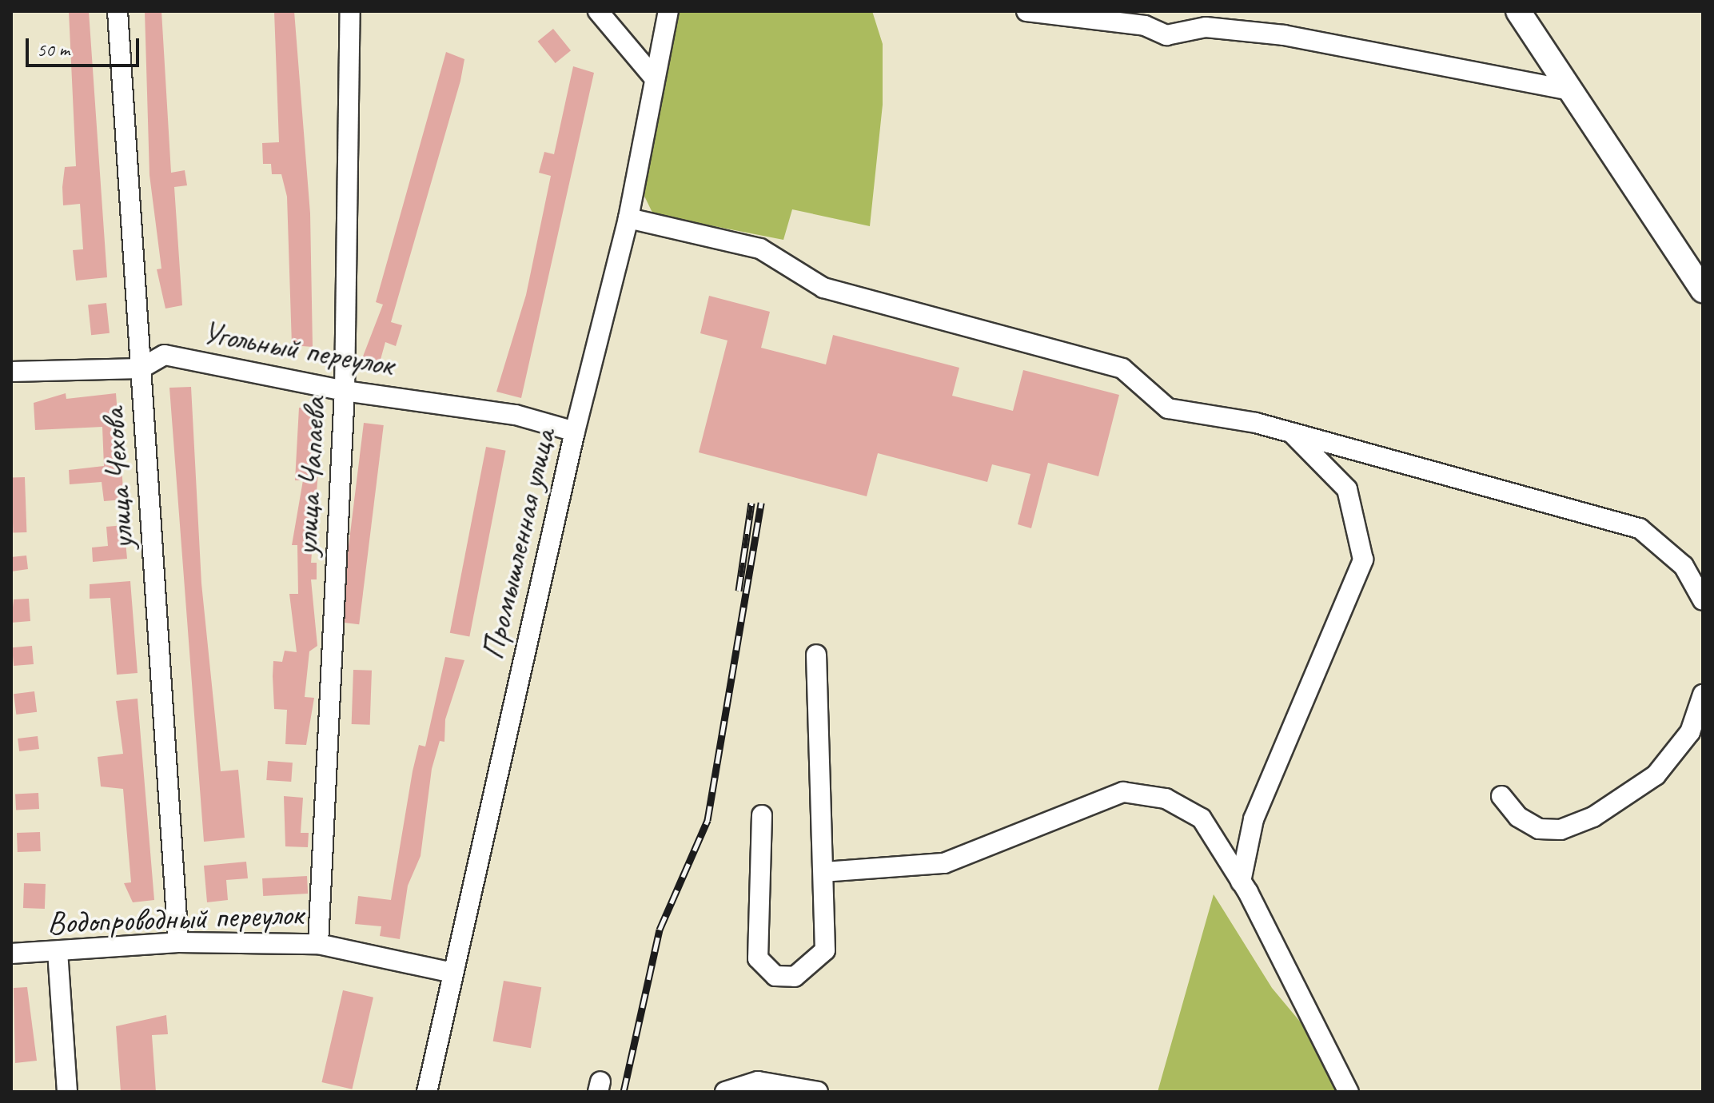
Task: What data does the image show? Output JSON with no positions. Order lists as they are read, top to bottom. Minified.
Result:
{"streets":{"street":["Угольный переулок","улица Чапаева","улица Чехова","Промышленная улица","Водопроводный переулок"]},"crossings":[["Угольный переулок","улица Чапаева"],["Угольный переулок","улица Чехова"],["Угольный переулок","Промышленная улица"],["улица Чапаева","Водопроводный переулок"],["улица Чехова","Водопроводный переулок"],["Промышленная улица","Водопроводный переулок"]],"scale_bar":"50 m"}
